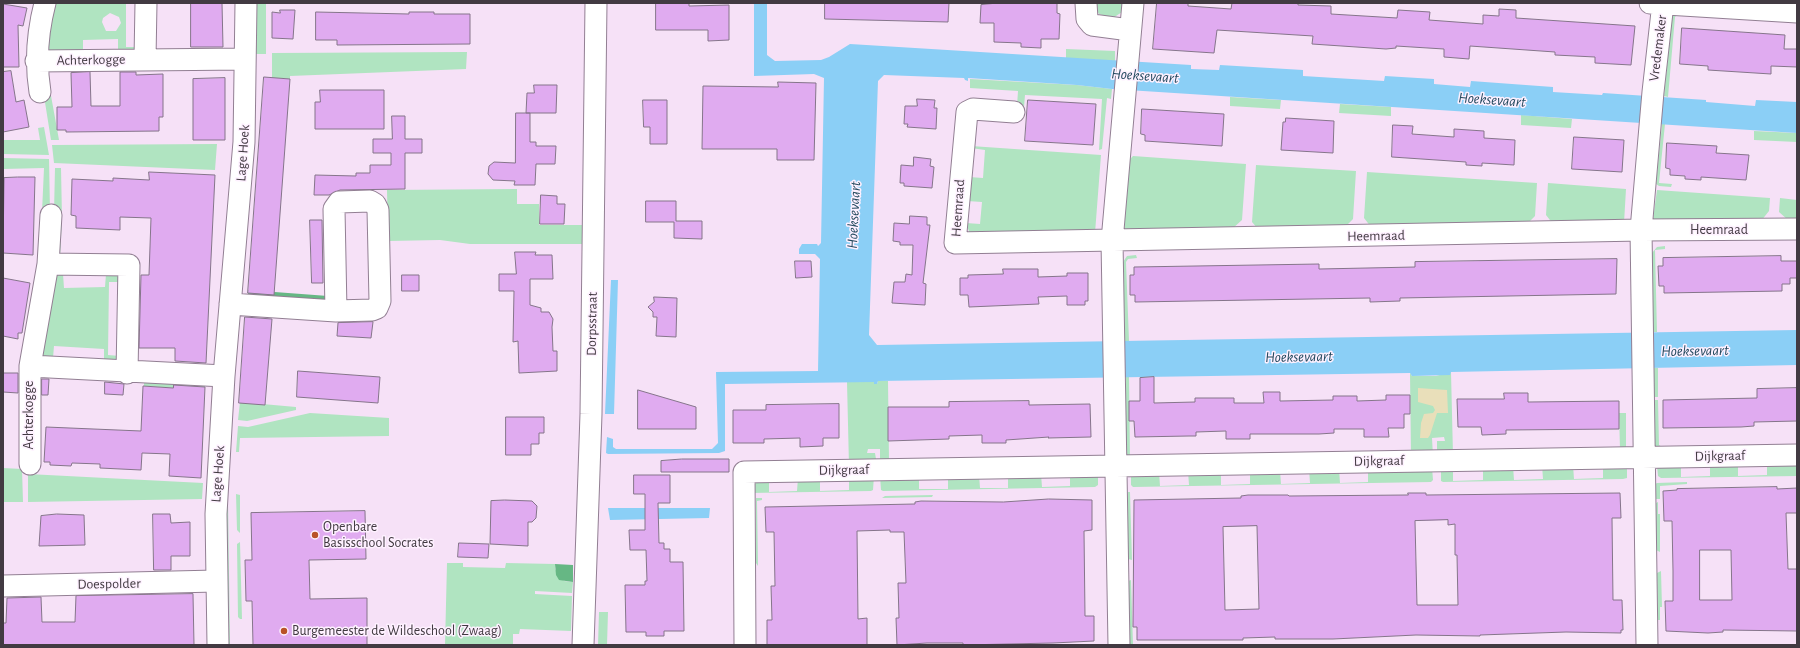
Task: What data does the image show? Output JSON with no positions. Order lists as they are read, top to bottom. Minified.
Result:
{"streets":{"street":["Vredemaker","Achterkogge","Lage Hoek","Heemraad","Dorpsstraat","Dijkgraaf","Doespolder"]},"crossings":[["Vredemaker","Heemraad"],["Achterkogge","Lage Hoek"],["Lage Hoek","Doespolder"]],"water":["Hoeksevaart"],"places":["Openbare Basisschool Socrates","Burgemeester de Wildeschool (Zwaag)"]}
